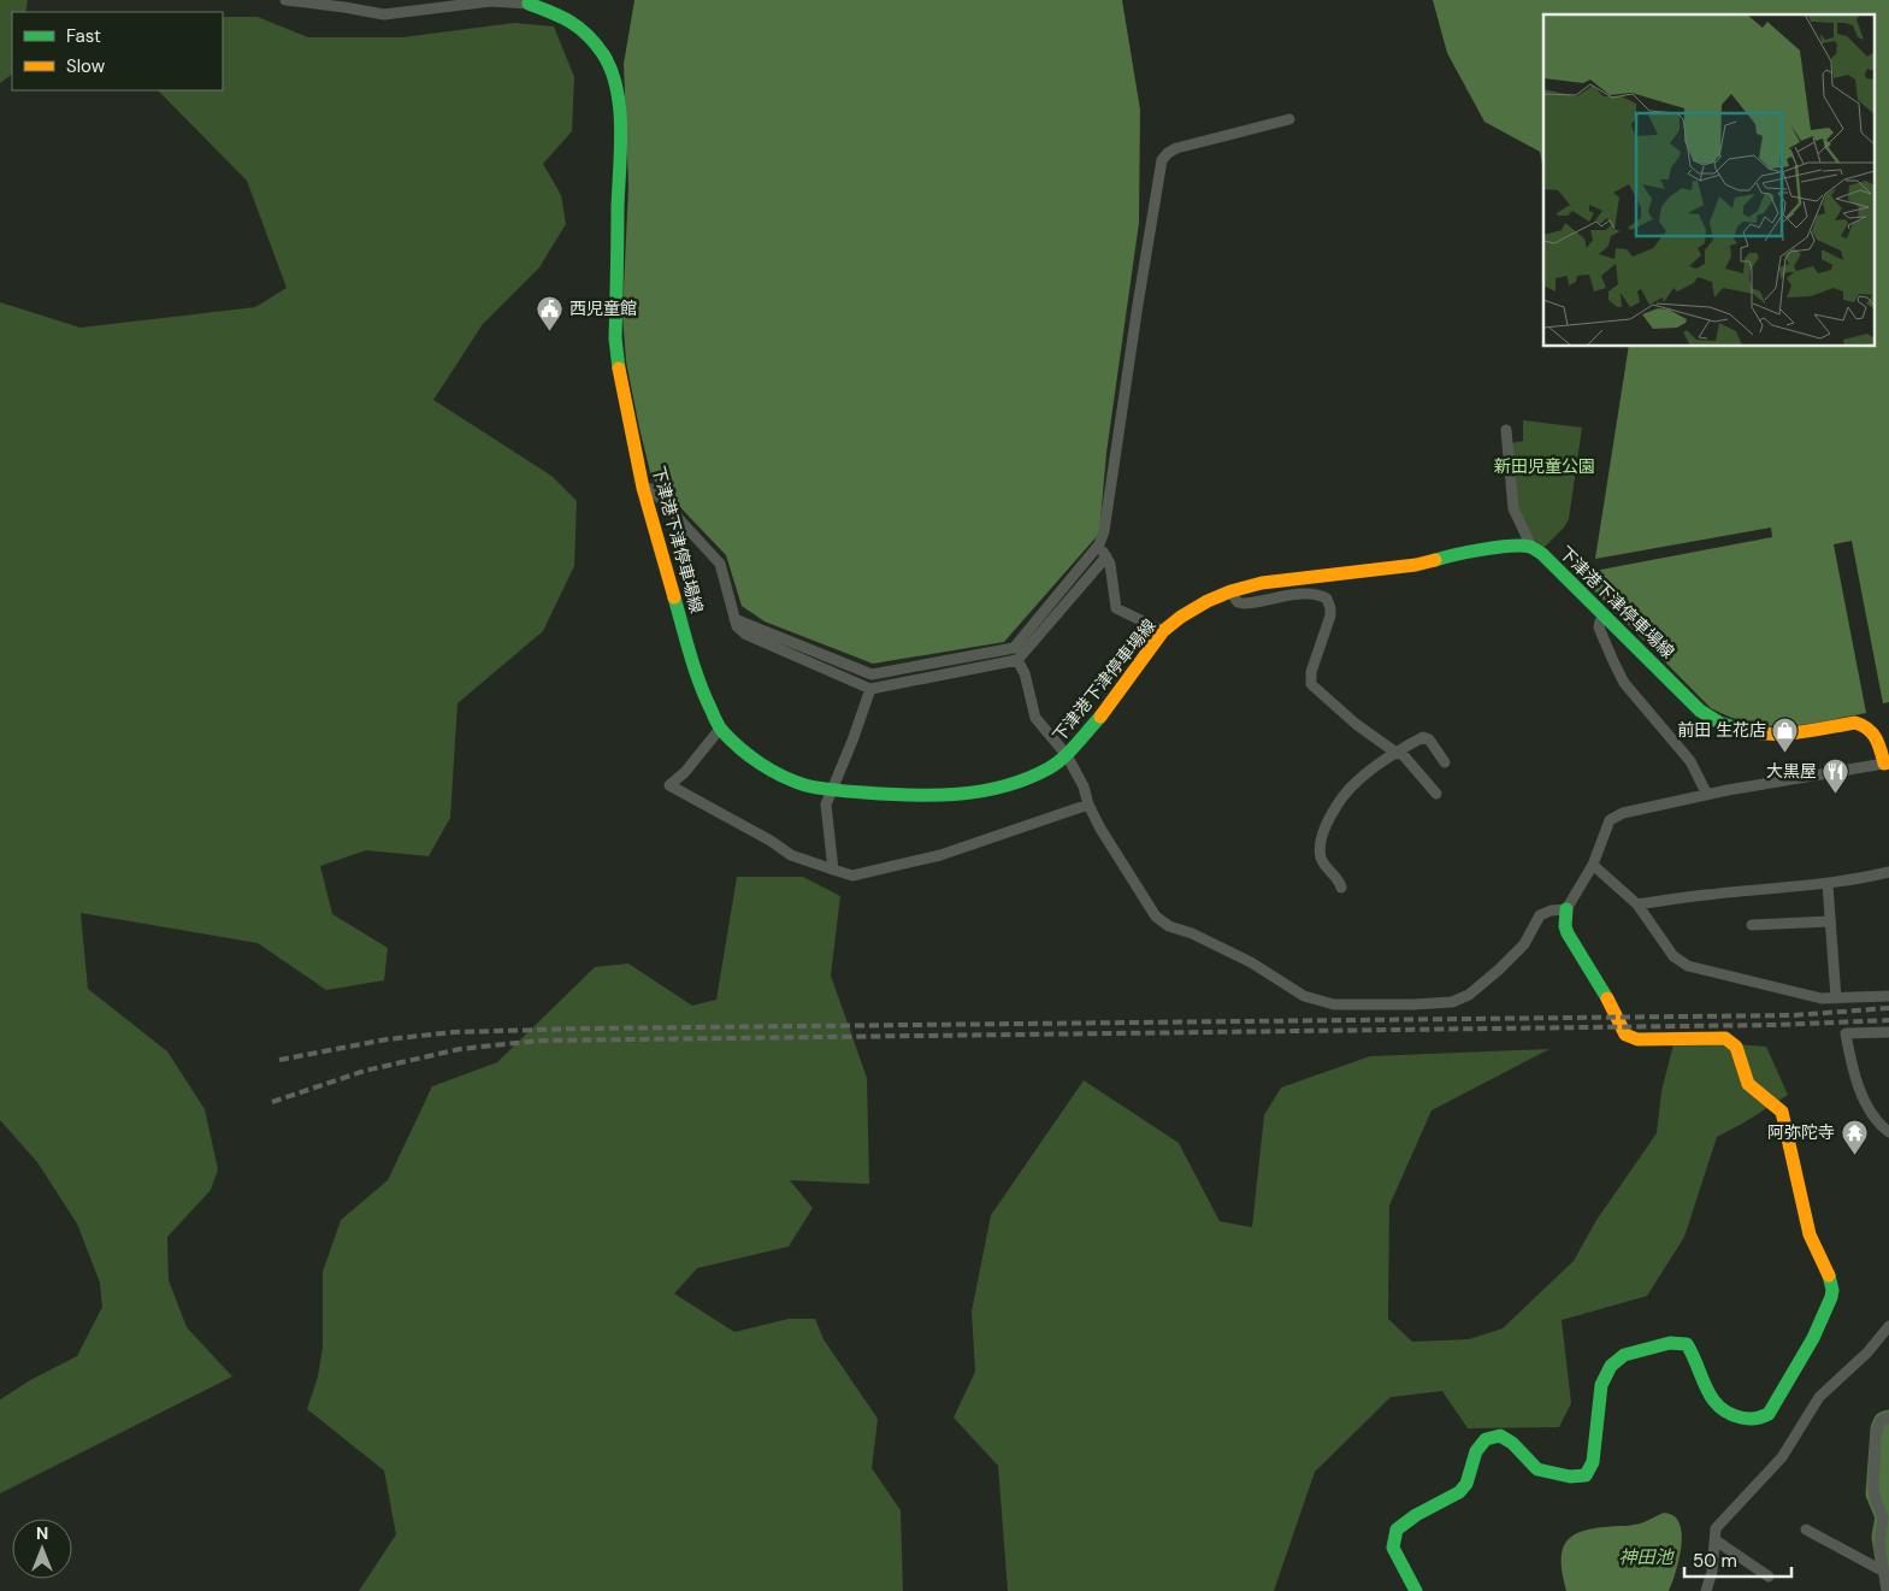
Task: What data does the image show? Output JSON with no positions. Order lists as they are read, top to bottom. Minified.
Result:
{"streets":{"main road":["下津港下津停車場線"]},"water":["神田池"],"parks":["新田児童公園"],"places":{"public building":["西児童館"],"shop":["前田 生花店"],"restaurant":["大黒屋"],"temple":["阿弥陀寺"]},"legend":["Fast","Slow"],"scale_bar":"50 m","north":"top"}
